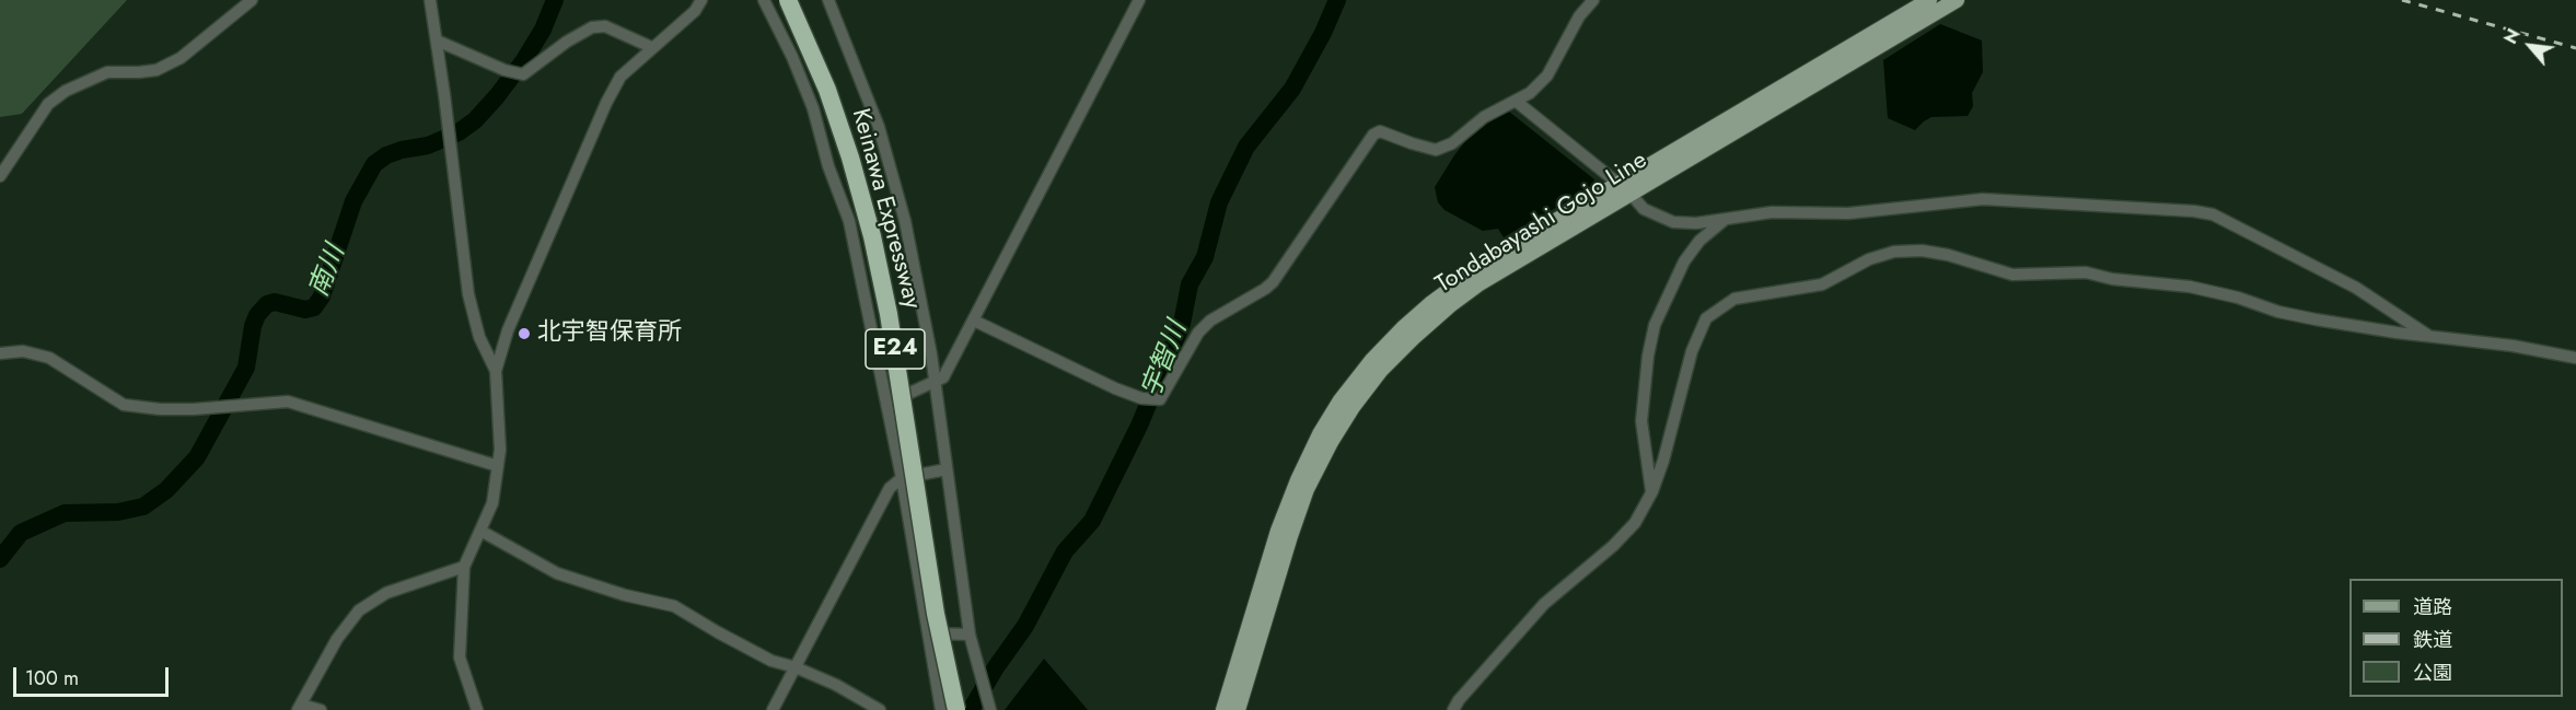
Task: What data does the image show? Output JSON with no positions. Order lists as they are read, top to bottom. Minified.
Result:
{"streets":{"highway":["Keinawa Expressway","E24"],"main road":["Tondabayashi Gojo Line"]},"water":["南川","宇智川"],"places":["北宇智保育所"],"legend":["道路","鉄道","公園"],"scale_bar":"100 m","north":"top left"}
